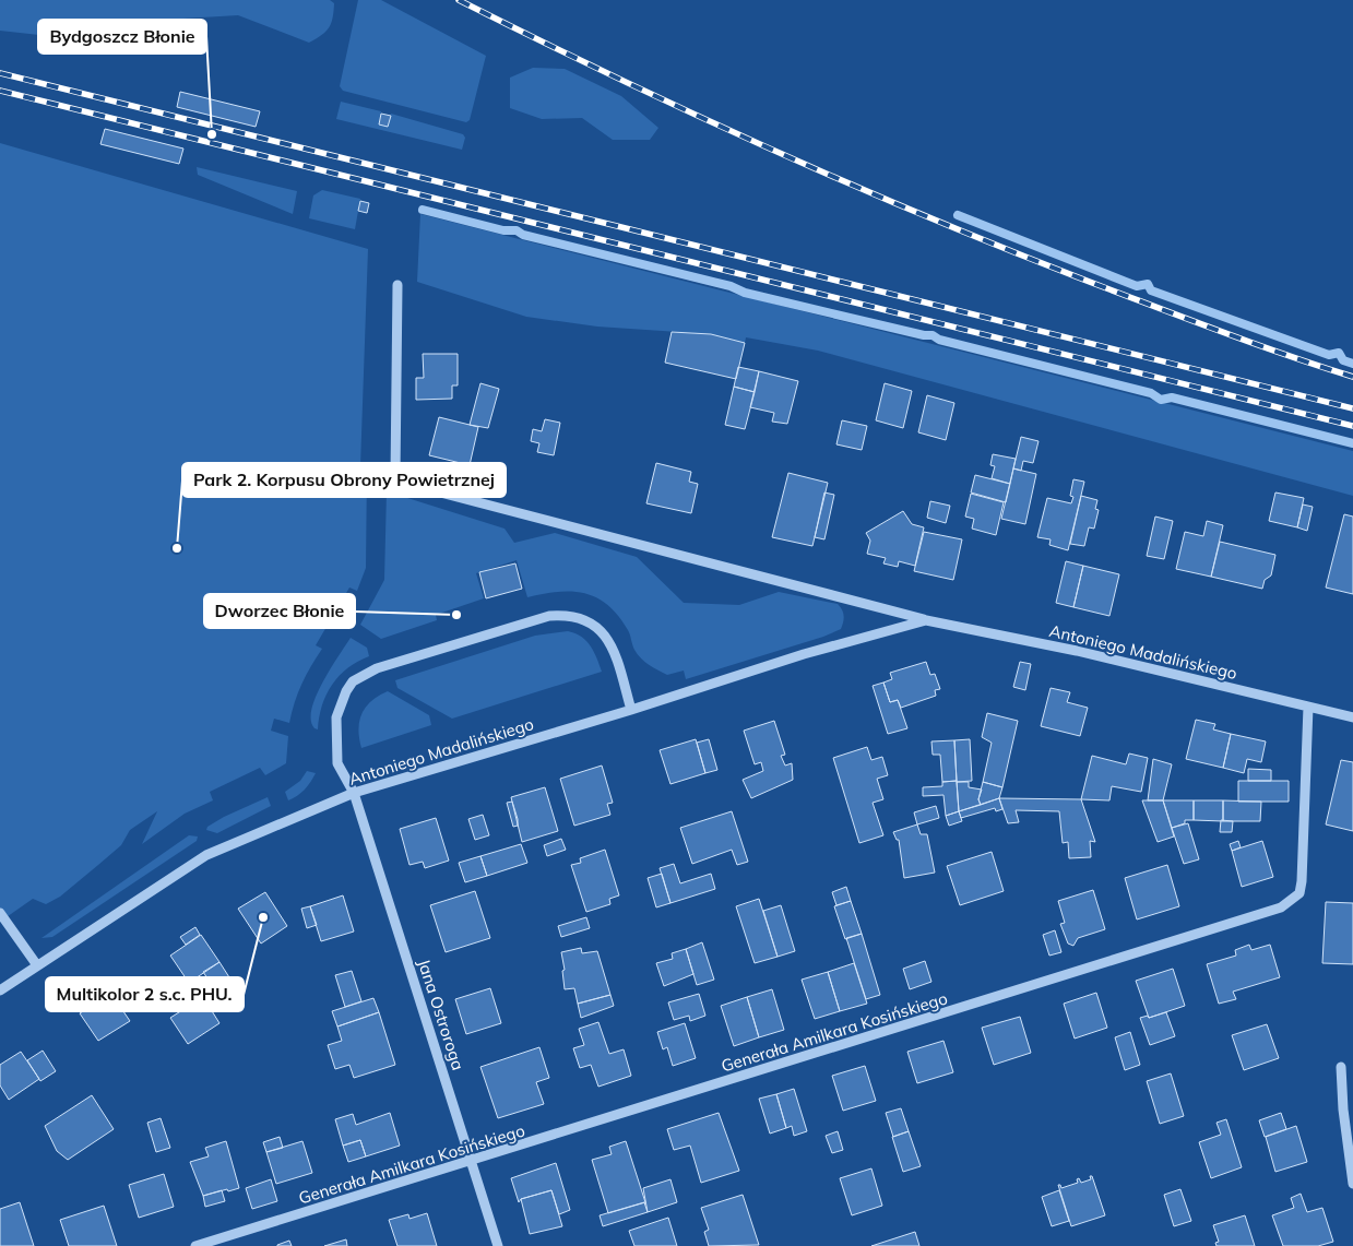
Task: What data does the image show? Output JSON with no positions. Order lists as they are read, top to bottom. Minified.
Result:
{"streets":{"street":["Antoniego Madalińskiego","Jana Ostroroga","Generała Amilkara Kosińskiego"]},"crossings":[["Antoniego Madalińskiego","Jana Ostroroga"],["Antoniego Madalińskiego","Generała Amilkara Kosińskiego"],["Jana Ostroroga","Generała Amilkara Kosińskiego"]],"places":["Bydgoszcz Błonie","Park 2. Korpusu Obrony Powietrznej","Dworzec Błonie","Multikolor 2 s.c. PHU."]}
